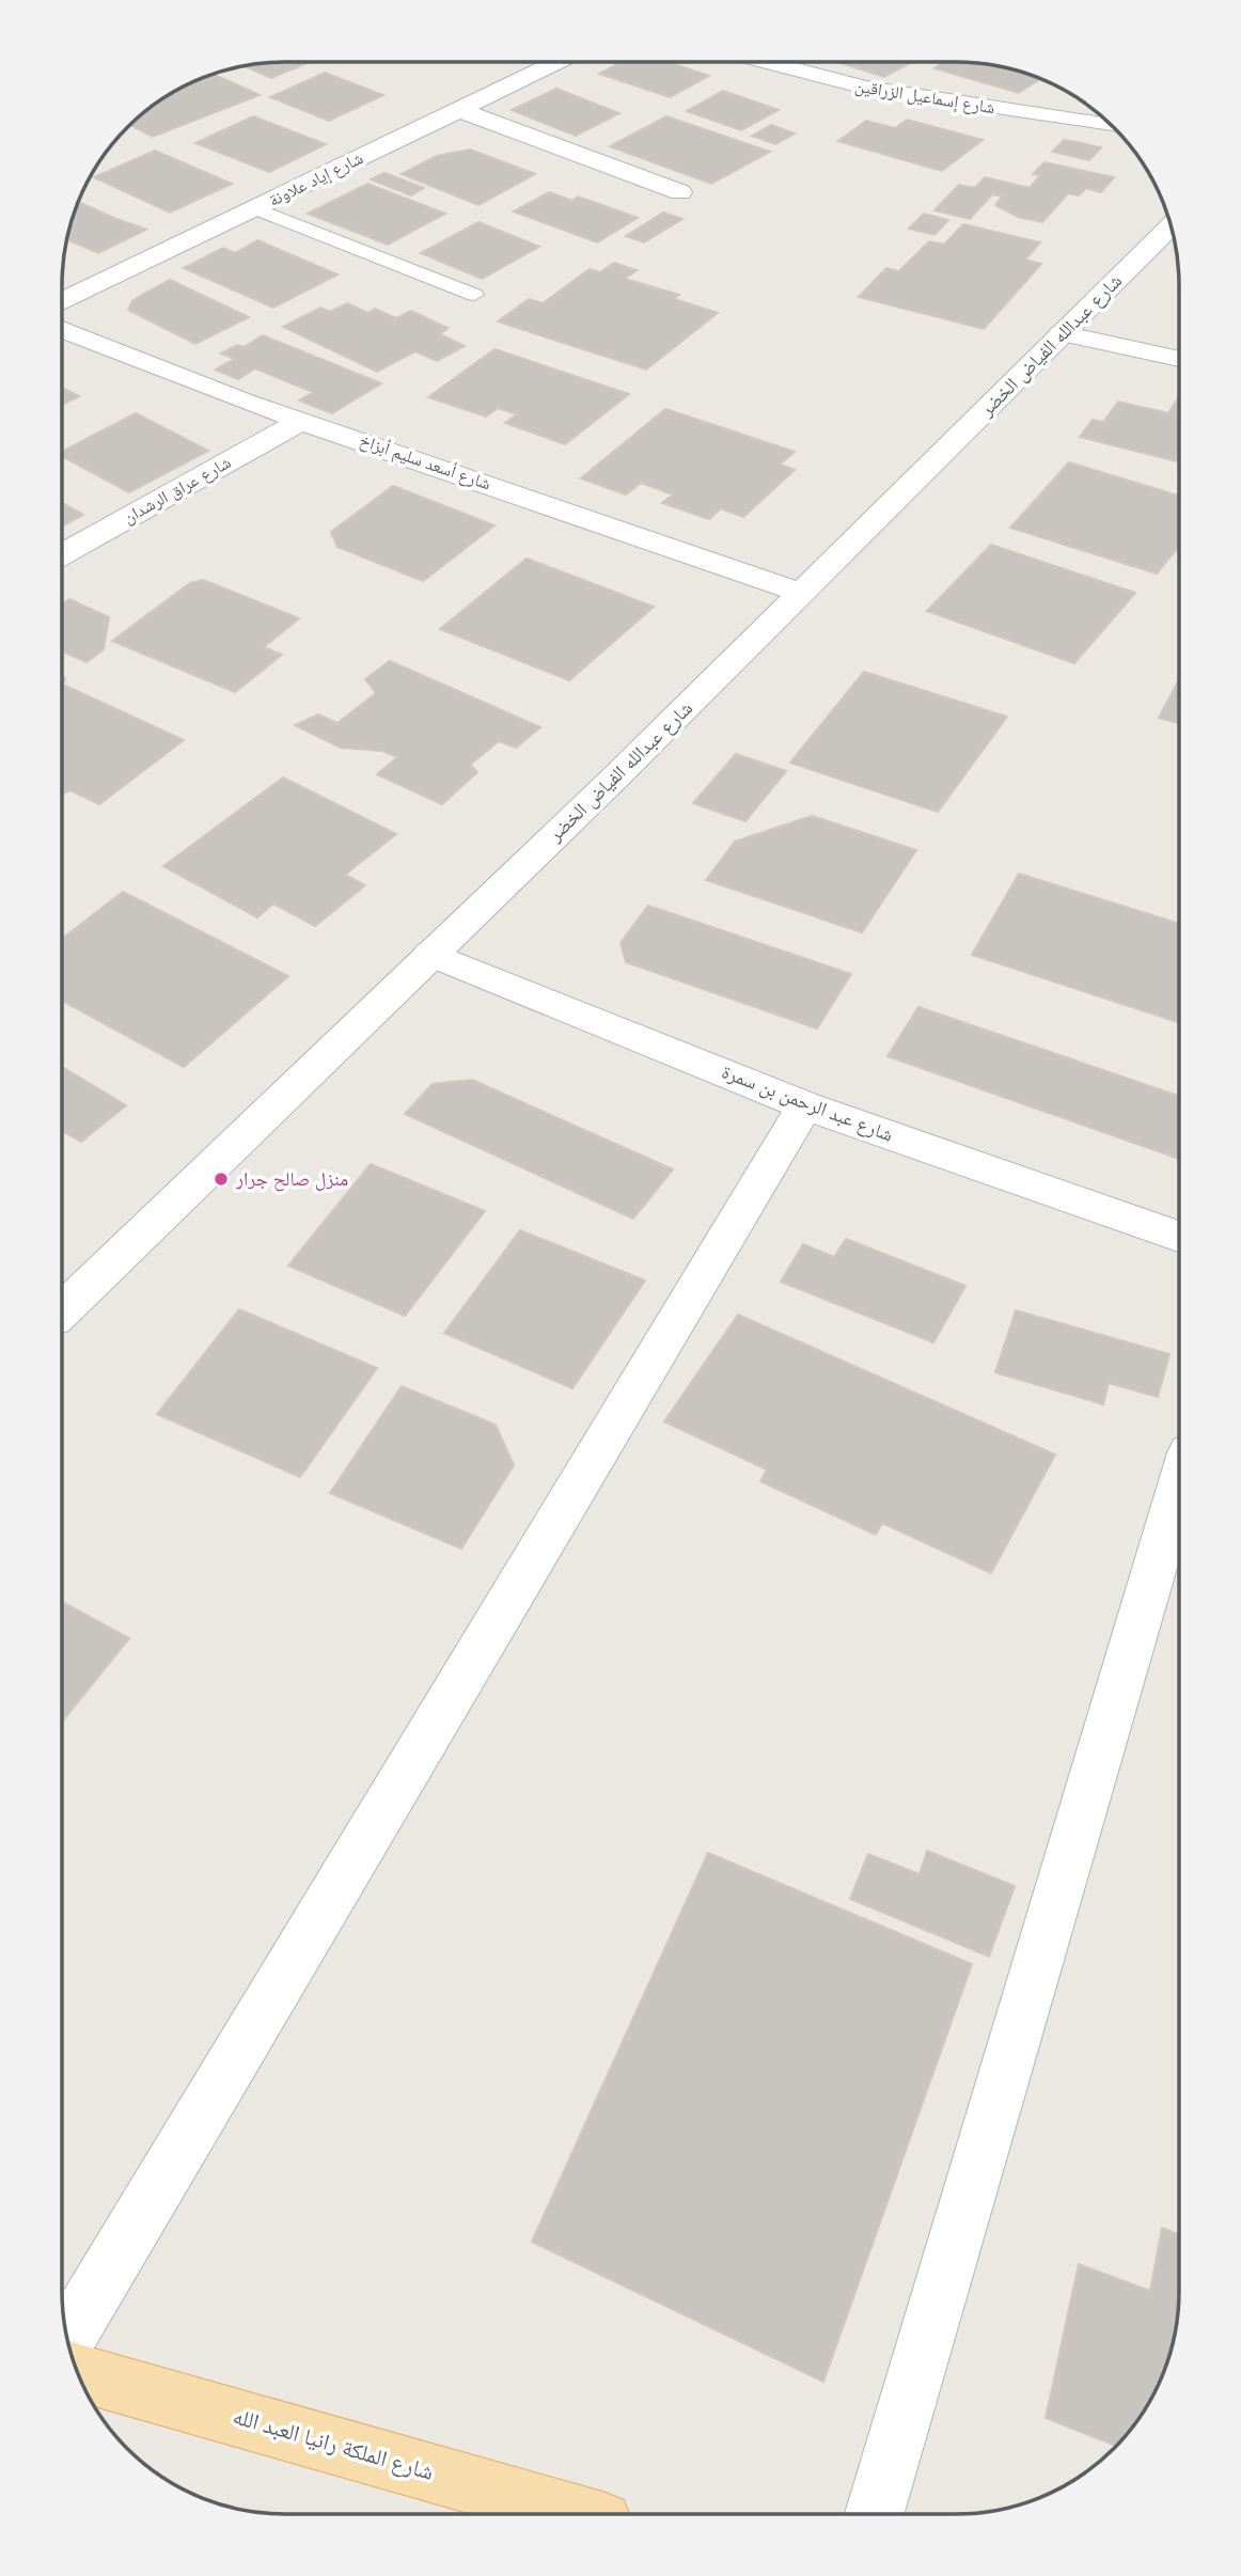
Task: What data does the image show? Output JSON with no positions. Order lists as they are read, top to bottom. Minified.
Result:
{"streets":{"main road":["شارع الملكة رانيا العبد الله"],"street":["شارع إسماعيل الزراقين","شارع إياد علاونة","شارع عبدالله الفياض الخضر","شارع أسعد سليم أبزاخ","شارع عراق الرشدان","شارع عبد الرحمن بن سمرة"]},"crossings":[["شارع عبدالله الفياض الخضر","شارع أسعد سليم أبزاخ"],["شارع عبدالله الفياض الخضر","شارع عبد الرحمن بن سمرة"],["شارع أسعد سليم أبزاخ","شارع عراق الرشدان"]],"places":["منزل صالح جرار"]}
